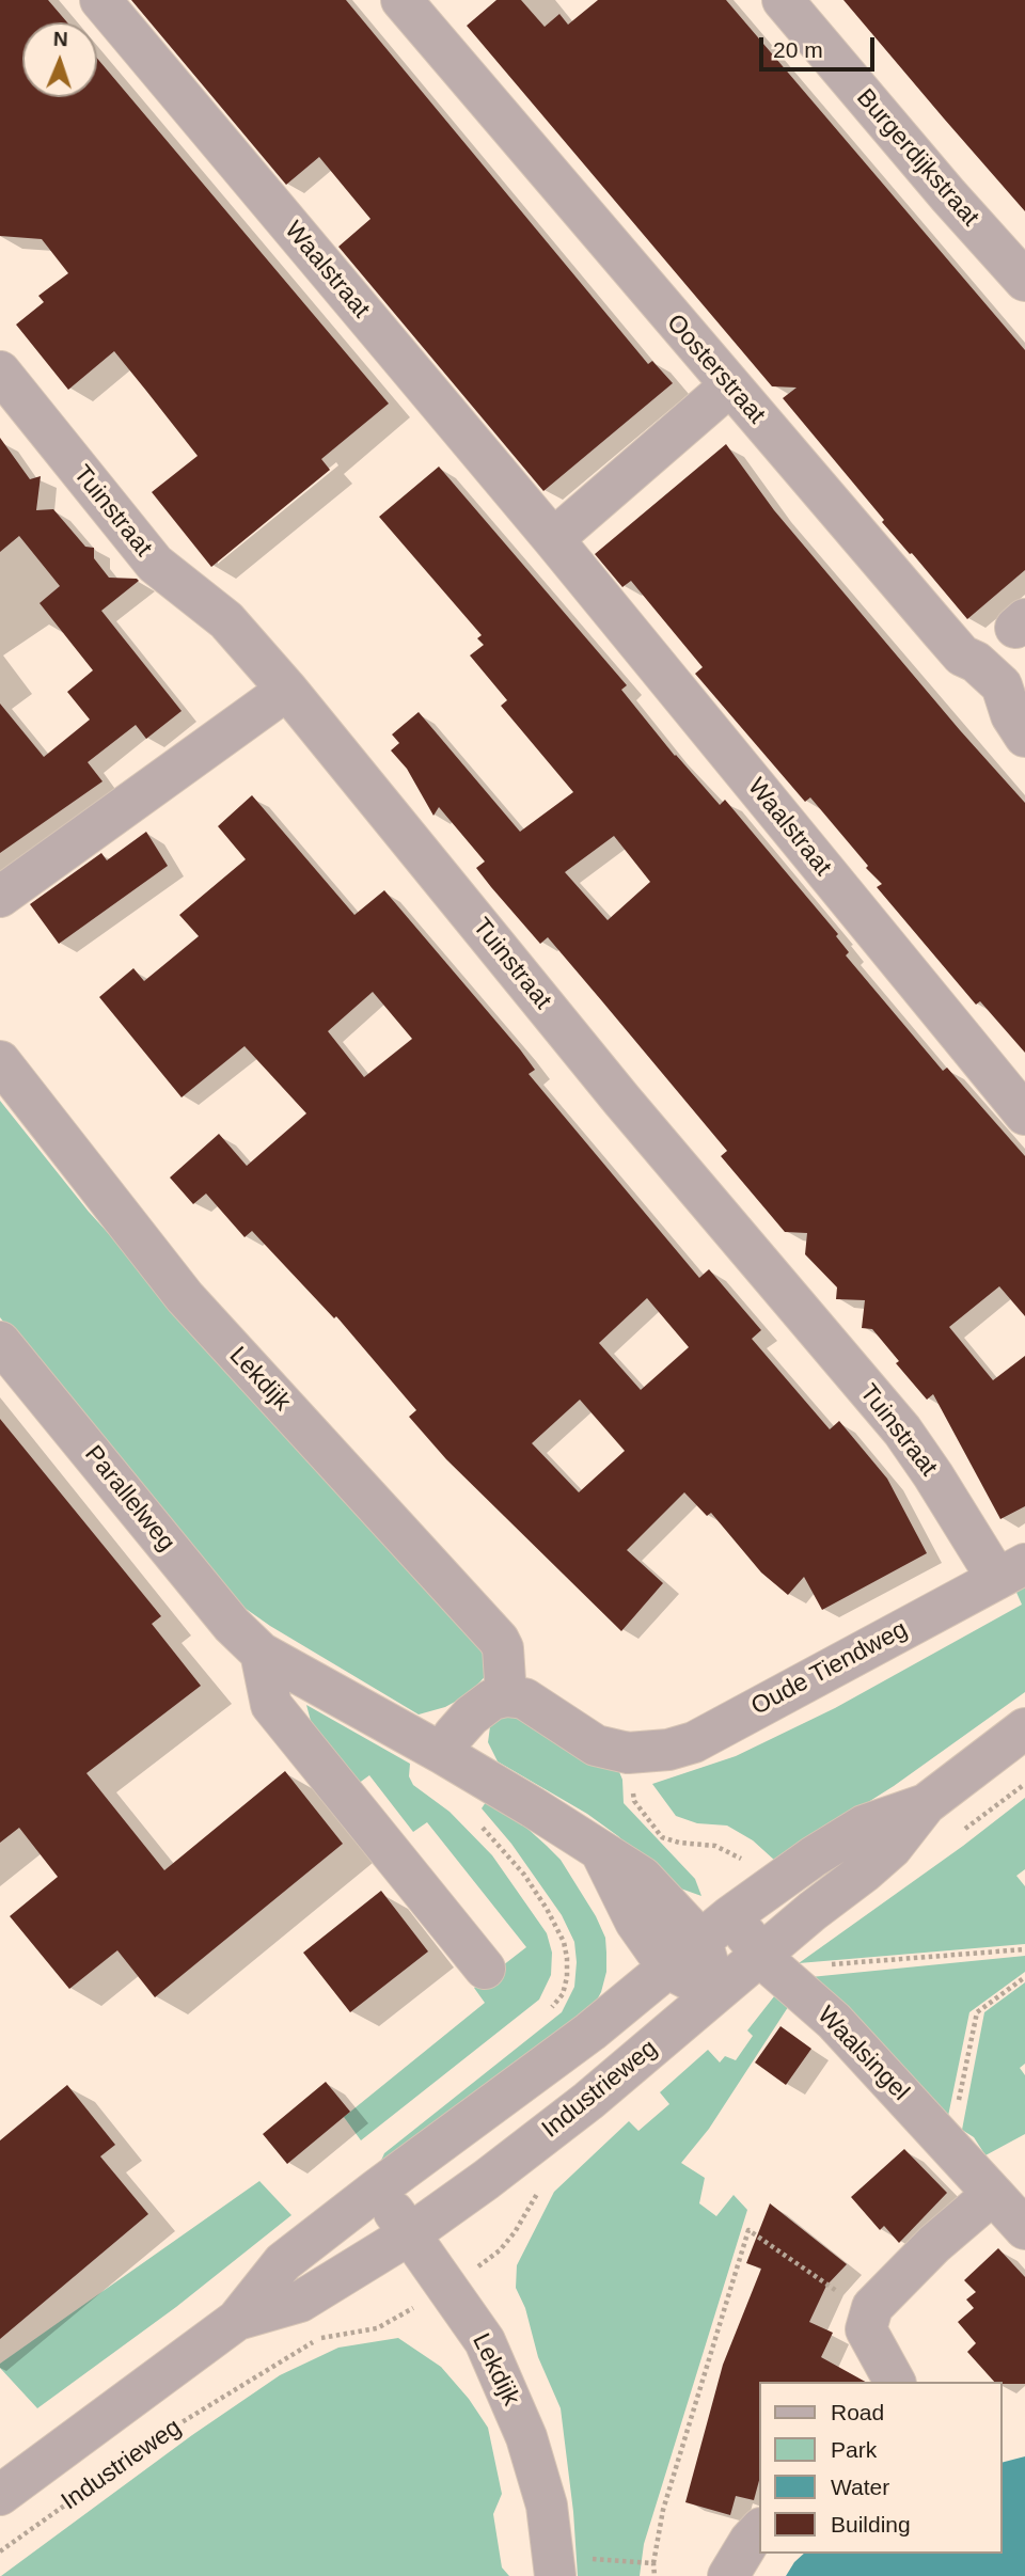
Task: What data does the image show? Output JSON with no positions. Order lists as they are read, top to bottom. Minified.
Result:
{"streets":{"street":["Burgerdijkstraat","Waalstraat","Oosterstraat","Tuinstraat","Lekdijk","Parallelweg","Oude Tiendweg","Waalsingel","Industrieweg"]},"crossings":[["Tuinstraat","Oude Tiendweg"],["Lekdijk","Industrieweg"],["Parallelweg","Waalsingel"],["Parallelweg","Industrieweg"],["Waalsingel","Industrieweg"]],"legend":["Road","Park","Water","Building"],"scale_bar":"20 m","north":"top"}
